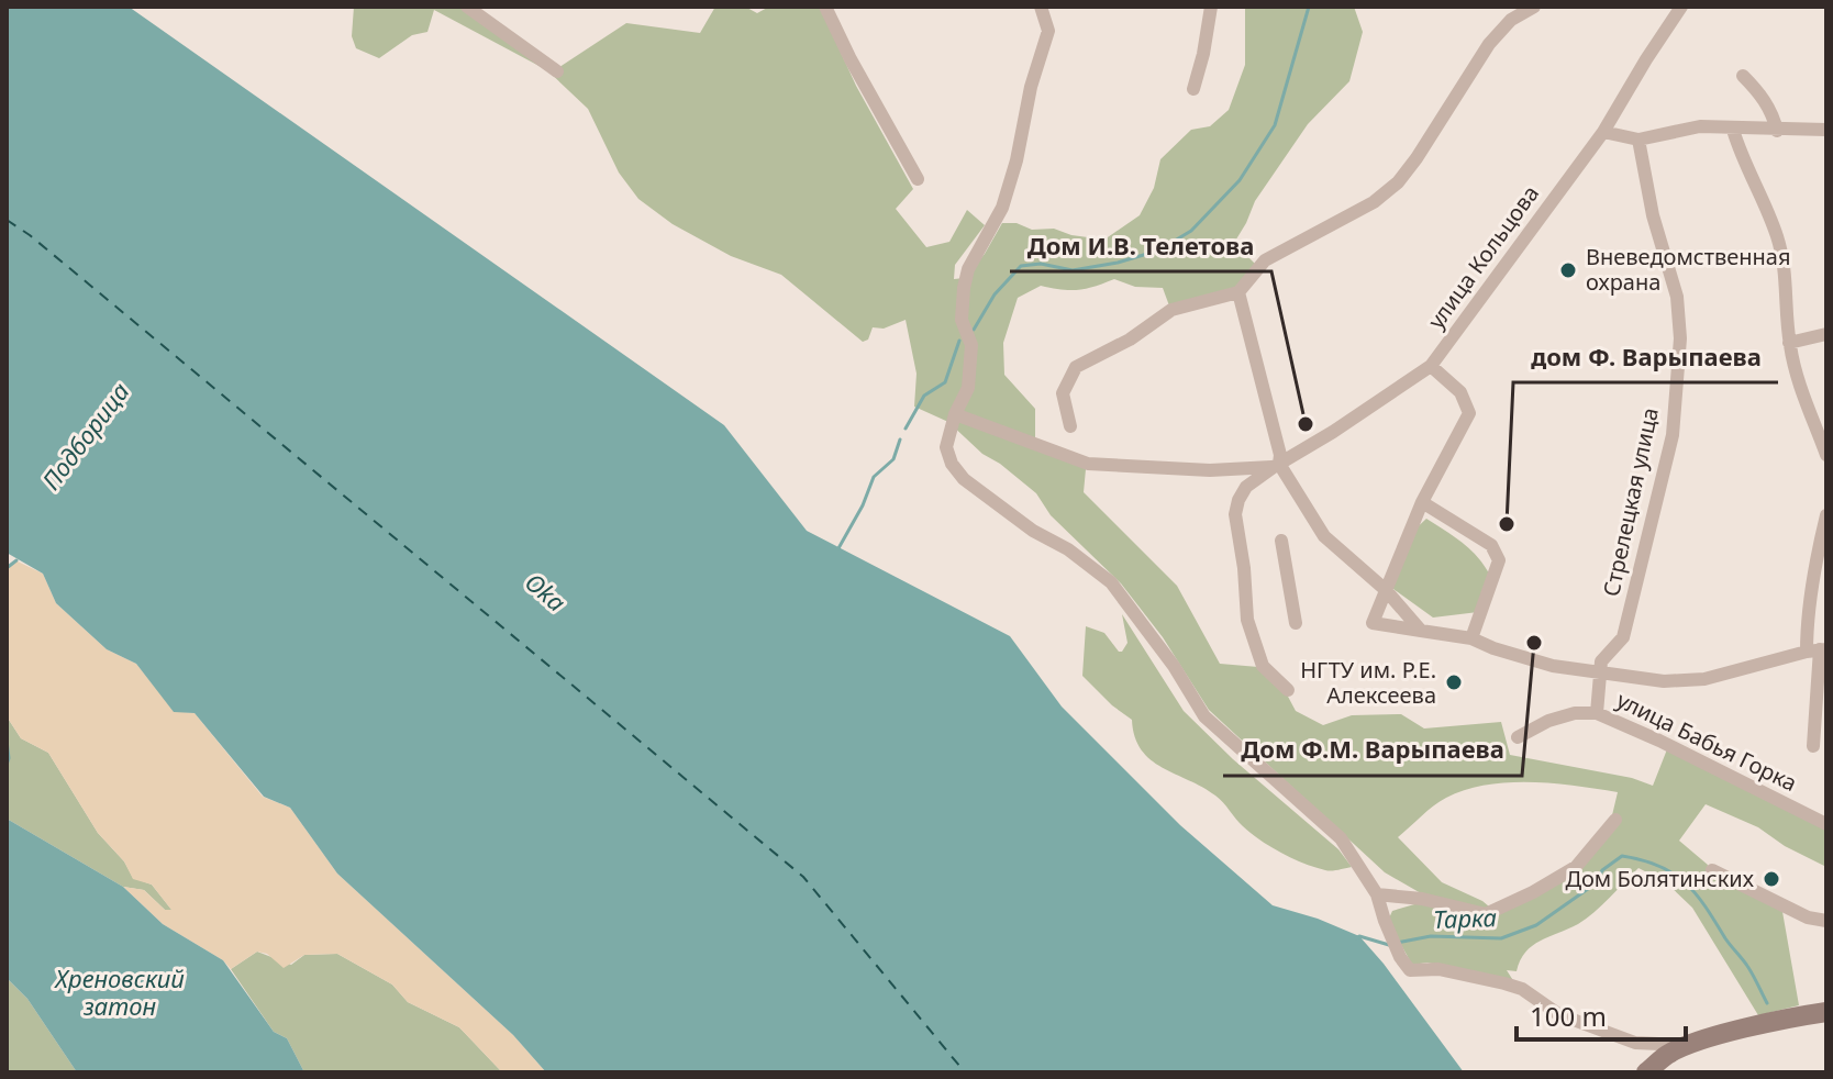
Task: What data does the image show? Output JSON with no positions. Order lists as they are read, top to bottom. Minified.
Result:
{"streets":{"street":["улица Кольцова","Стрелецкая улица","улица Бабья Горка"]},"water":["Подборица","Oka","Тарка","Хреновский затон"],"places":["Вневедомственная охрана","Дом И.В. Телетова","дом Ф. Варыпаева","Дом Ф.М. Варыпаева","НГТУ им. Р.Е. Алексеева","Дом Болятинских"],"scale_bar":"100 m"}
